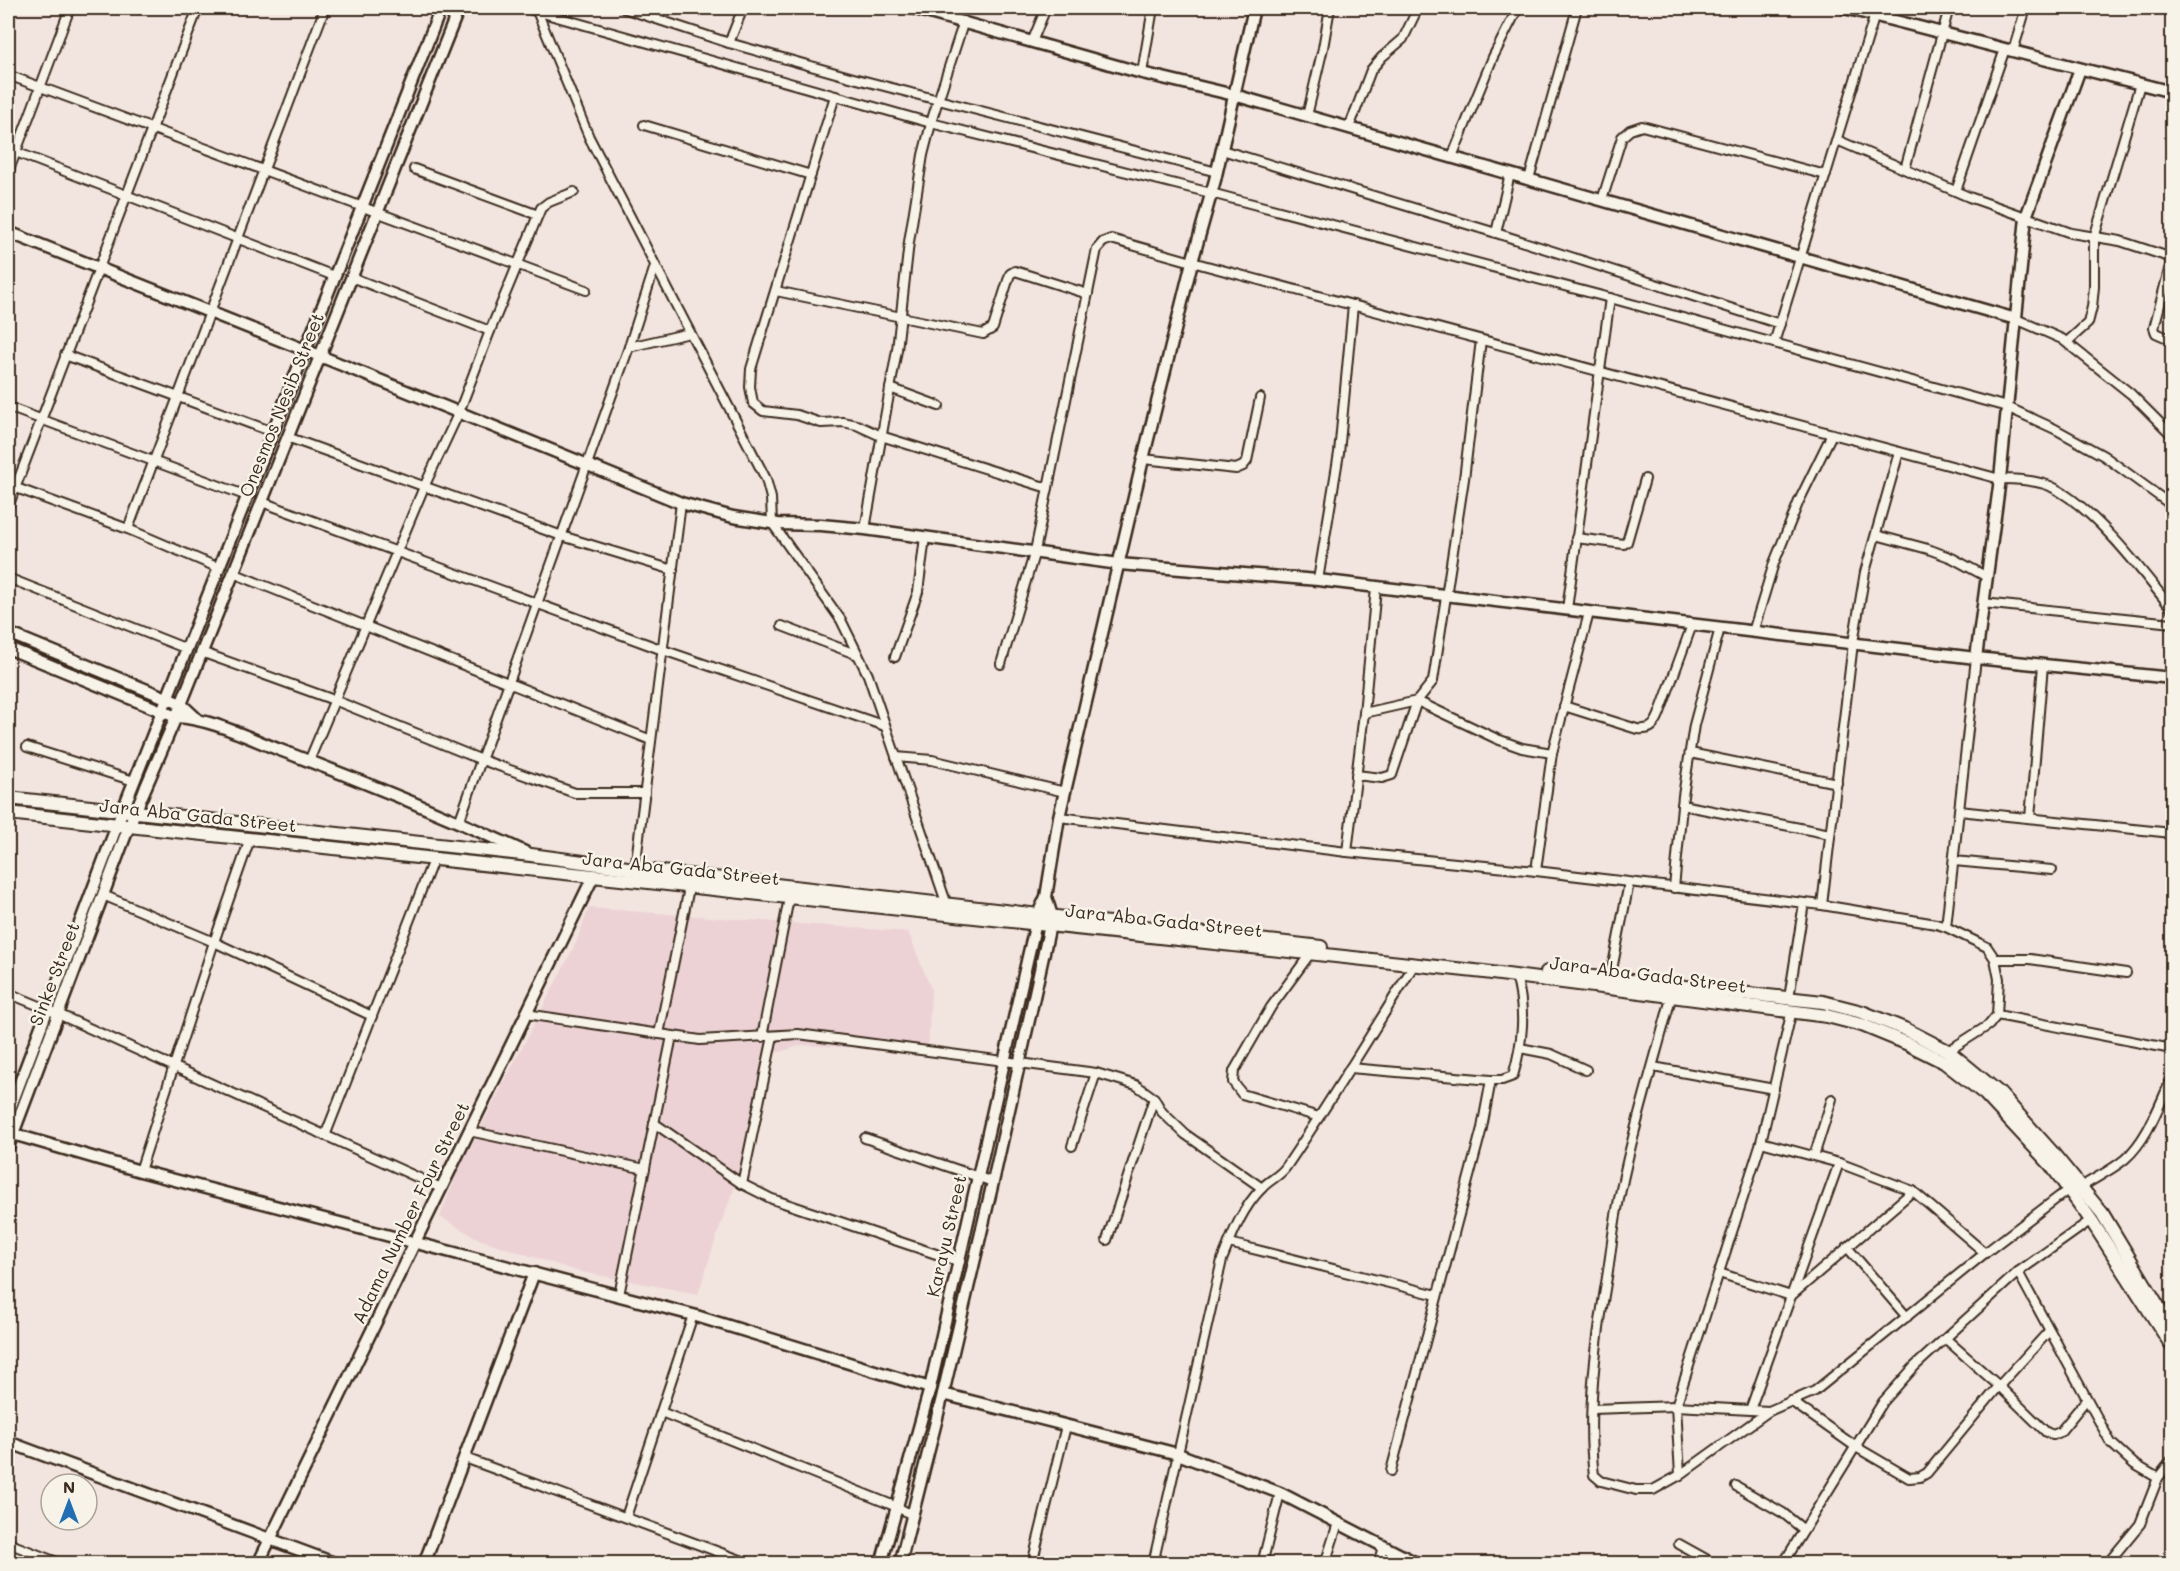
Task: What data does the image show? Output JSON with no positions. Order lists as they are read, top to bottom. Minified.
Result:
{"streets":{"main road":["Jara Aba Gada Street"],"street":["Onesmos Nesib Street","Sinke Street","Adama Number Four Street","Karayu Street"]},"crossings":[["Onesmos Nesib Street","Jara Aba Gada Street"],["Onesmos Nesib Street","Sinke Street"],["Jara Aba Gada Street","Sinke Street"],["Jara Aba Gada Street","Adama Number Four Street"],["Jara Aba Gada Street","Karayu Street"]],"north":"top"}
